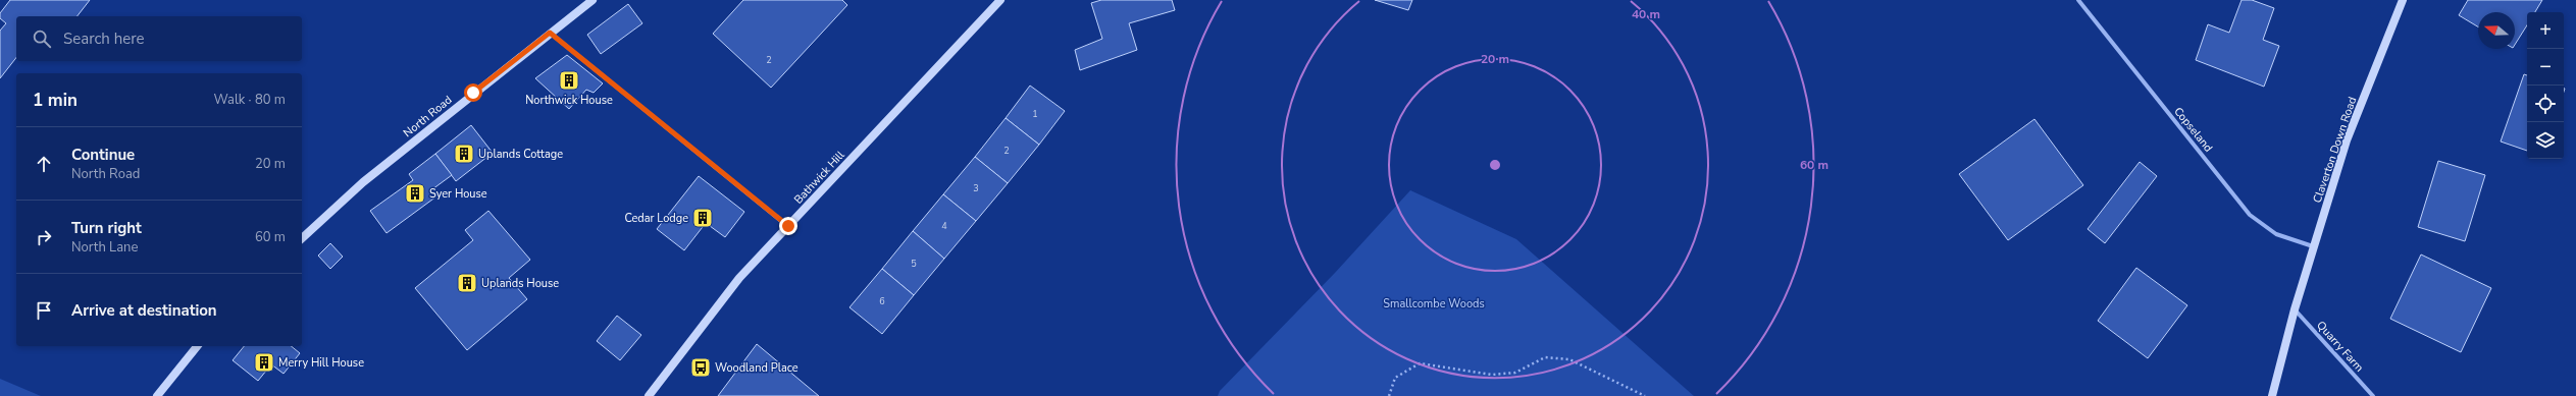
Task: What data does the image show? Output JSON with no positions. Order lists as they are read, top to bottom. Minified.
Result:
{"streets":{"street":["North Road","Copseland","Claverton Down Road","Bathwick Hill","Quarry Farm"]},"crossings":[["Copseland","Claverton Down Road"],["Claverton Down Road","Quarry Farm"]],"parks":["Smallcombe Woods"],"places":{"building":["Northwick House","Uplands Cottage","Syer House","Cedar Lodge","Uplands House","Merry Hill House"],"bus stop":["Woodland Place"]},"house_numbers":["2","1","2","3","4","5","6"],"north":"left","page":{"map_buttons":["+","−"],"search":"Search here","heading":["1 min","Walk · 80 m"],"list":[["Continue","North Road","20 m"],["Turn right","North Lane","60 m"],"Arrive at destination"]},"rings":["40 m","20 m","60 m"]}
